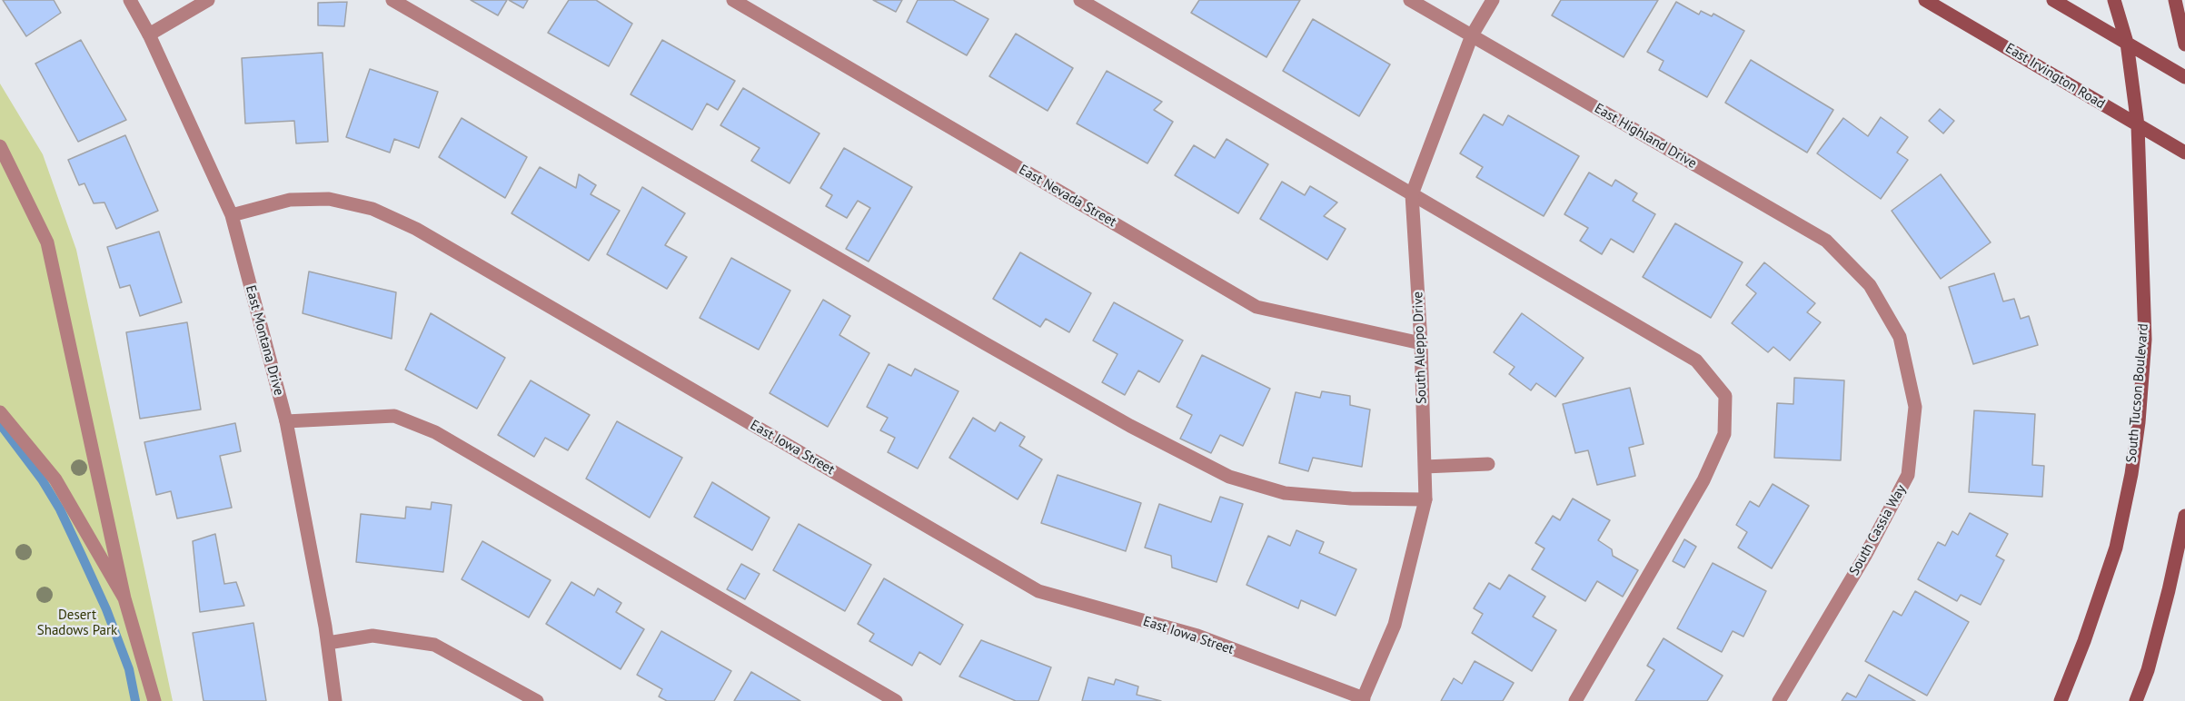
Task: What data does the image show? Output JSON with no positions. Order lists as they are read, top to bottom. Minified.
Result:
{"streets":{"main road":["East Irvington Road","South Tucson Boulevard"],"street":["East Highland Drive","East Nevada Street","East Montana Drive","South Aleppo Drive","East Iowa Street","South Cassia Way"]},"crossings":[["East Irvington Road","South Tucson Boulevard"],["East Highland Drive","South Aleppo Drive"],["East Highland Drive","South Cassia Way"],["East Nevada Street","South Aleppo Drive"],["East Montana Drive","East Iowa Street"],["South Aleppo Drive","East Iowa Street"]],"parks":["Desert Shadows Park"]}
